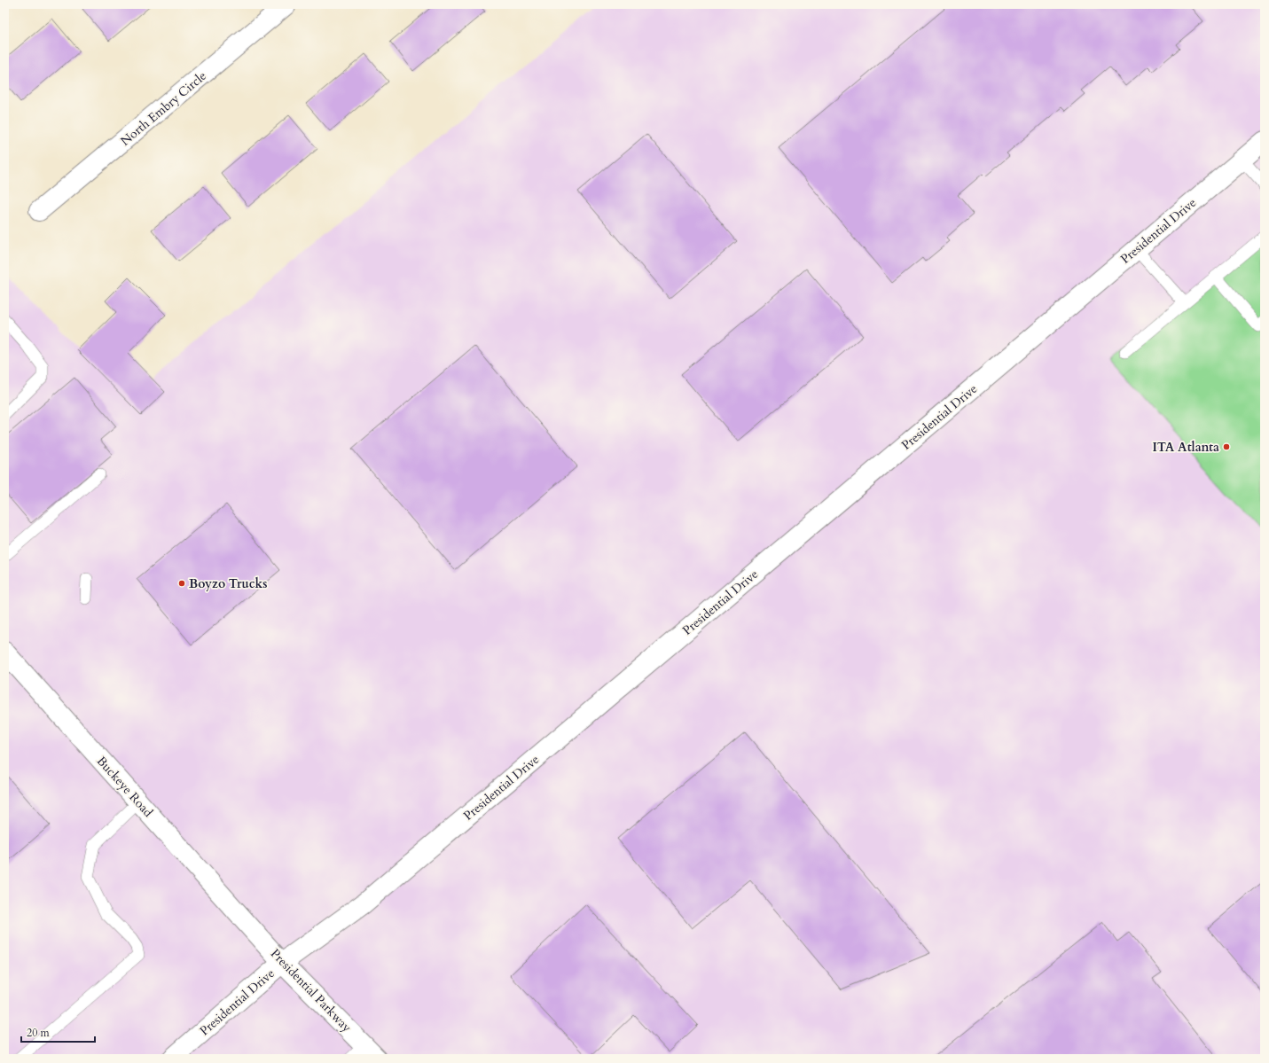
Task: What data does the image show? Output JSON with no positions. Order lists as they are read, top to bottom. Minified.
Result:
{"streets":{"street":["North Embry Circle","Presidential Drive","Buckeye Road","Presidential Parkway"]},"crossings":[["Presidential Drive","Presidential Parkway"],["Buckeye Road","Presidential Parkway"]],"places":["ITA Atlanta","Boyzo Trucks"],"scale_bar":"20 m"}
